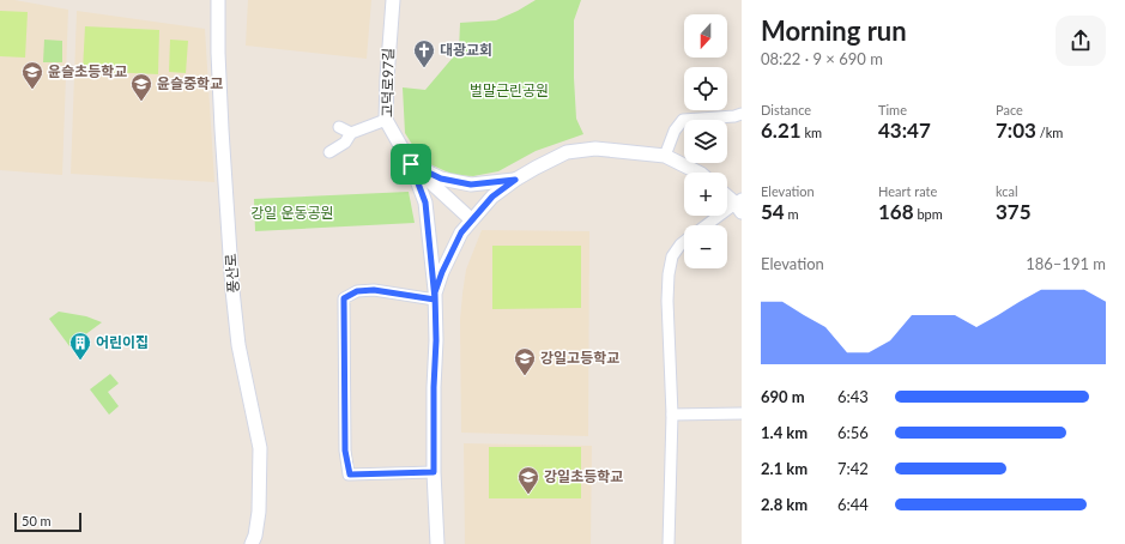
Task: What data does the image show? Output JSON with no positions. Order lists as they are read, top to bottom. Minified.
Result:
{"streets":{"street":["고덕로97길","풍산로"]},"parks":["벌말근린공원","강일 운동공원"],"places":{"church":["대광교회"],"school or university":["윤슬초등학교","윤슬중학교","강일고등학교","강일초등학교"],"building":["어린이집"]},"scale_bar":"50 m","north":"bottom","page":{"heading":["Morning run","08:22 · 9 × 690 m"],"map_buttons":["+","−"],"stats":[["Distance","6.21 km"],["Time","43:47"],["Pace","7:03 /km"],["Elevation","54 m"],["Heart rate","168 bpm"],["kcal","375"]],"chart":["Elevation","186–191 m"],"list":[{"name":"690 m","note":"6:43"},{"name":"1.4 km","note":"6:56"},{"name":"2.1 km","note":"7:42"},{"name":"2.8 km","note":"6:44"}],"scale":"50 m"}}
